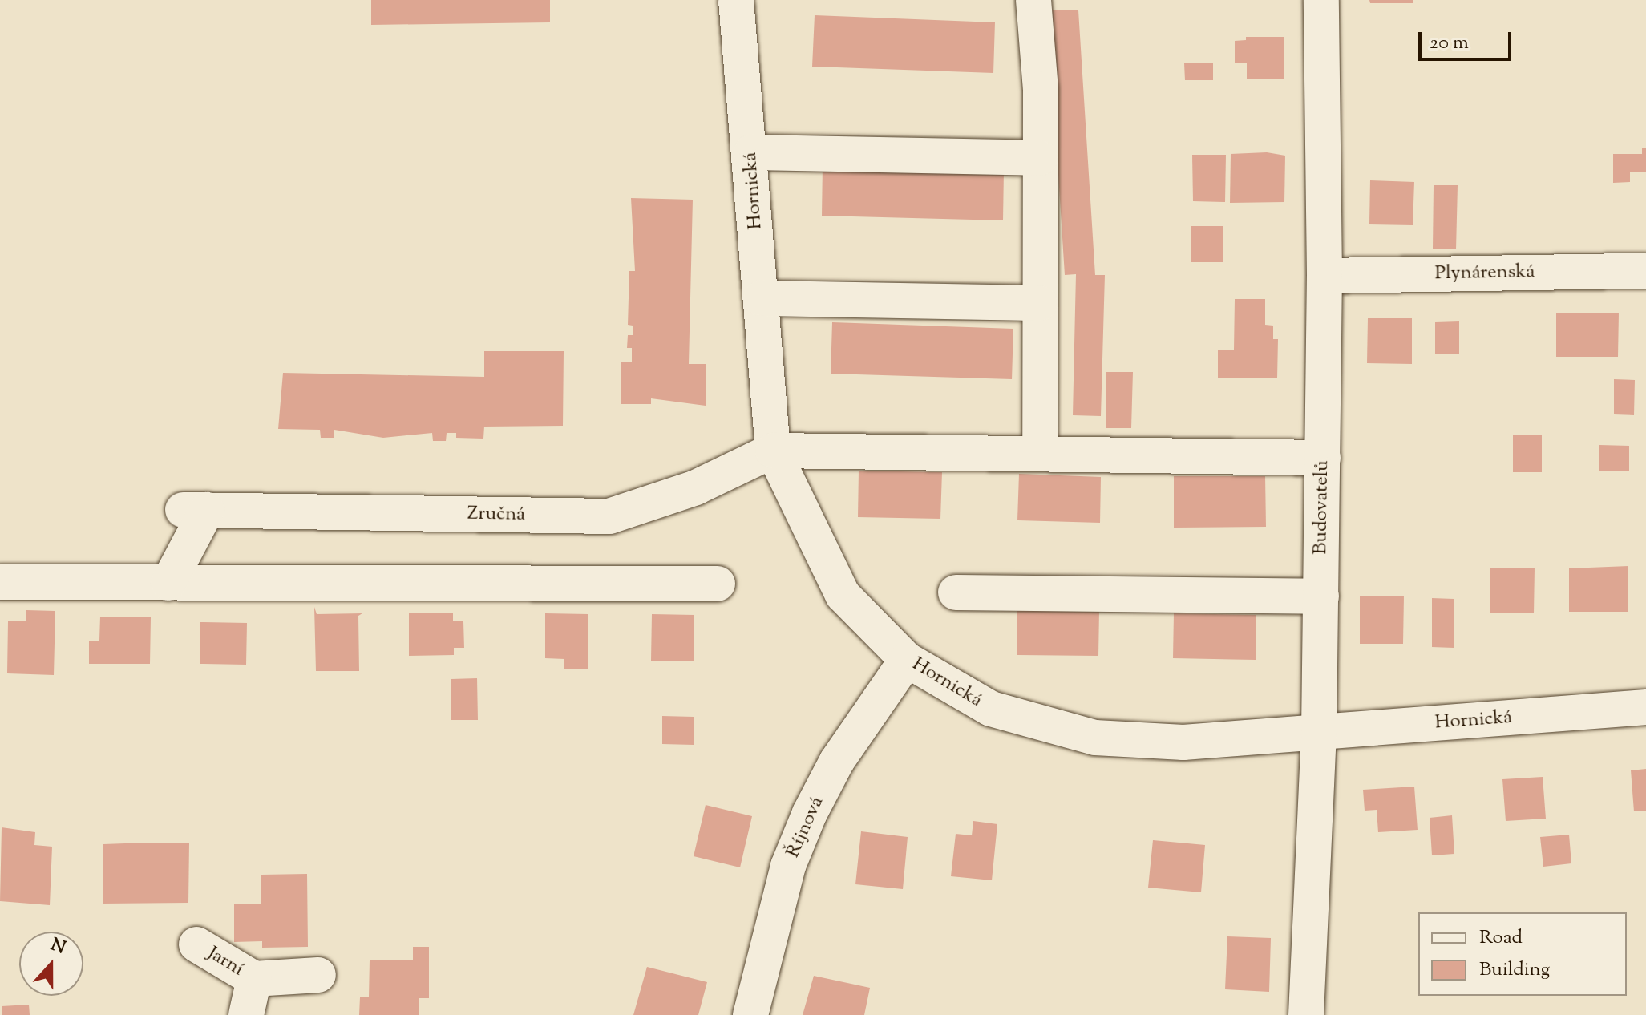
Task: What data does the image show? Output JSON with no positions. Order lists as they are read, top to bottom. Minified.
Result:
{"streets":{"street":["Hornická","Plynárenská","Budovatelů","Zručná","Říjnová","Jarní"]},"crossings":[["Hornická","Budovatelů"],["Hornická","Zručná"],["Hornická","Říjnová"],["Plynárenská","Budovatelů"]],"legend":["Road","Building"],"scale_bar":"20 m","north":"top"}
